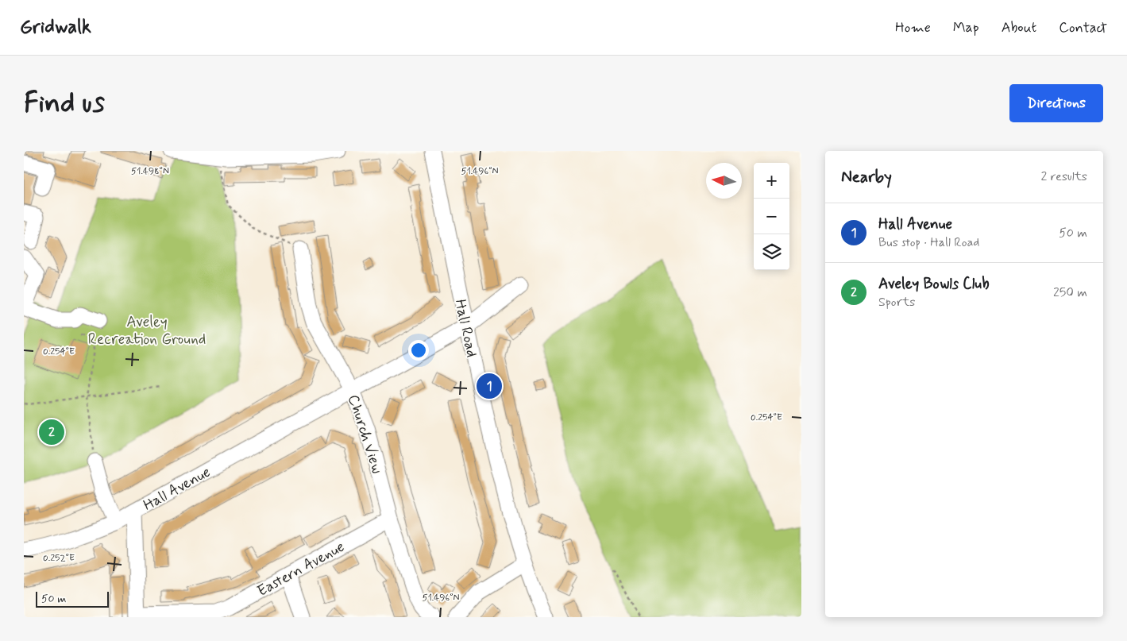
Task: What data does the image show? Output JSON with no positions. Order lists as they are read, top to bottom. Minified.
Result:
{"streets":{"street":["Hall Road","Church View","Hall Avenue","Eastern Avenue"]},"crossings":[["Hall Road","Hall Avenue"],["Church View","Hall Avenue"],["Church View","Eastern Avenue"]],"parks":["Aveley Recreation Ground"],"scale_bar":"50 m","north":"left","page":{"header":"Gridwalk","nav":["Home","Map","About","Contact"],"buttons":"Directions","title":"Find us","heading":["Nearby","2 results"],"map_buttons":["+","−"],"list":[{"mark":"1","name":"Hall Avenue","note":"Bus stop · Hall Road","value":"50 m"},{"mark":"2","name":"Aveley Bowls Club","note":"Sports","value":"250 m"}],"pins":["1","2"],"scale":"50 m"},"coordinates":["51.498°N","51.496°N","0.254°E","0.252°E"]}
